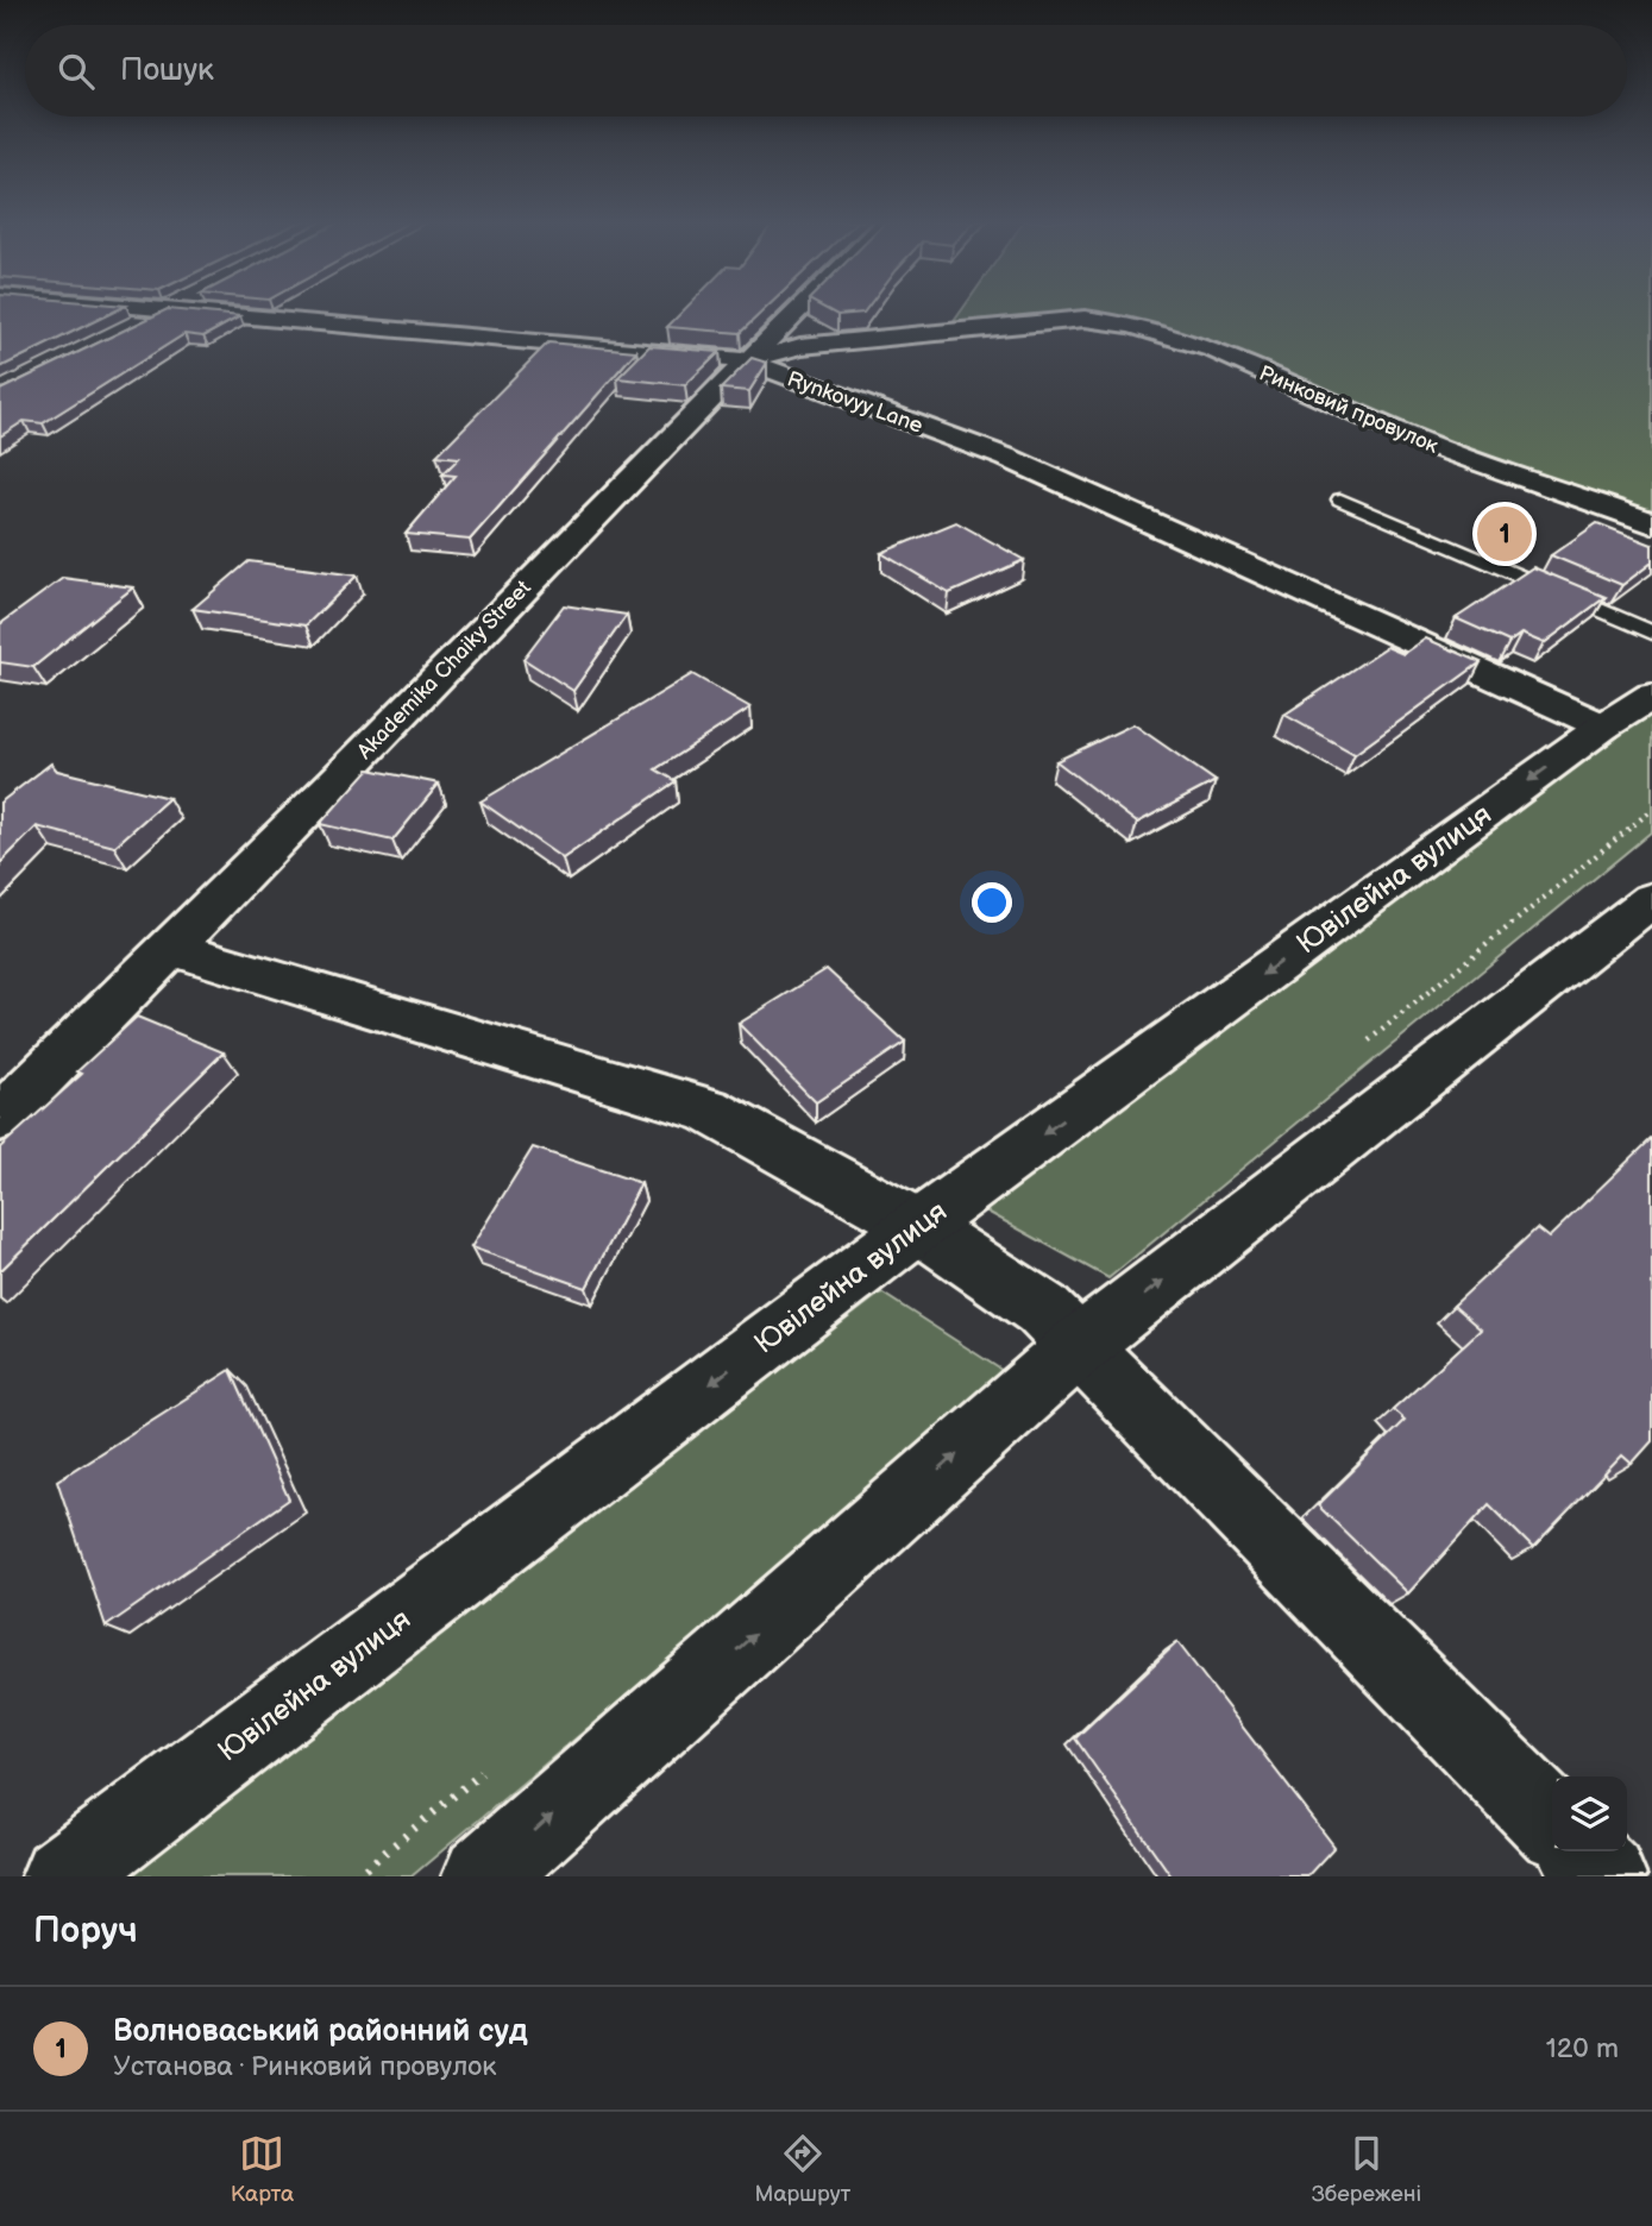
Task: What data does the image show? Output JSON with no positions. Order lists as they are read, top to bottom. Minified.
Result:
{"streets":{"street":["Rynkovyy Lane","Ринковий провулок","Akademika Chaiky Street","Ювілейна вулиця"]},"crossings":[["Rynkovyy Lane","Ринковий провулок"],["Rynkovyy Lane","Akademika Chaiky Street"],["Rynkovyy Lane","Ювілейна вулиця"],["Ринковий провулок","Akademika Chaiky Street"]],"page":{"search":"Пошук","pins":"1","heading":"Поруч","list":[{"mark":"1","name":"Волноваський районний суд","note":"Установа · Ринковий провулок","value":"120 m"}],"nav":["Карта","Маршрут","Збережені"]}}
